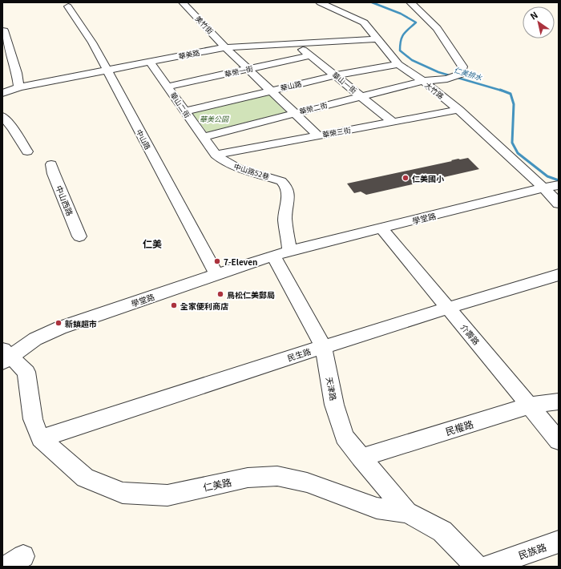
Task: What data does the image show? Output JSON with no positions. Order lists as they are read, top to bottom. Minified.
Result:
{"streets":{"street":["美竹街","華美路","華榮一街","華山一街","華山路","大竹路","華山二街","華榮二街","華榮三街","中山路","中山路52巷","中山西路","學堂路","介壽路","民生路","天津路","民權路","仁美路","民族路"]},"crossings":[["美竹街","華美路"],["美竹街","華榮一街"],["美竹街","華山路"],["美竹街","華榮二街"],["美竹街","華榮三街"],["華美路","華山一街"],["華美路","大竹路"],["華美路","華山二街"],["華美路","中山路"],["華榮一街","華山一街"],["華榮一街","華山二街"],["華山一街","華山路"],["華山一街","華榮二街"],["華山一街","華榮三街"],["華山路","大竹路"],["華山路","華山二街"],["大竹路","華榮二街"],["大竹路","華榮三街"],["大竹路","學堂路"],["華山二街","華榮二街"],["華山二街","華榮三街"],["華山二街","中山路52巷"],["華榮三街","中山路52巷"],["中山路","學堂路"],["中山路52巷","學堂路"],["中山路52巷","天津路"],["學堂路","介壽路"],["學堂路","天津路"],["學堂路","仁美路"],["介壽路","民生路"],["介壽路","民權路"],["民生路","天津路"],["民生路","仁美路"],["天津路","民權路"],["天津路","仁美路"]],"districts":["仁美"],"water":["仁美排水"],"parks":["華美公園"],"places":["仁美國小","7-Eleven","鳥松仁美郵局","全家便利商店","新鎮超市"],"north":"top left"}
